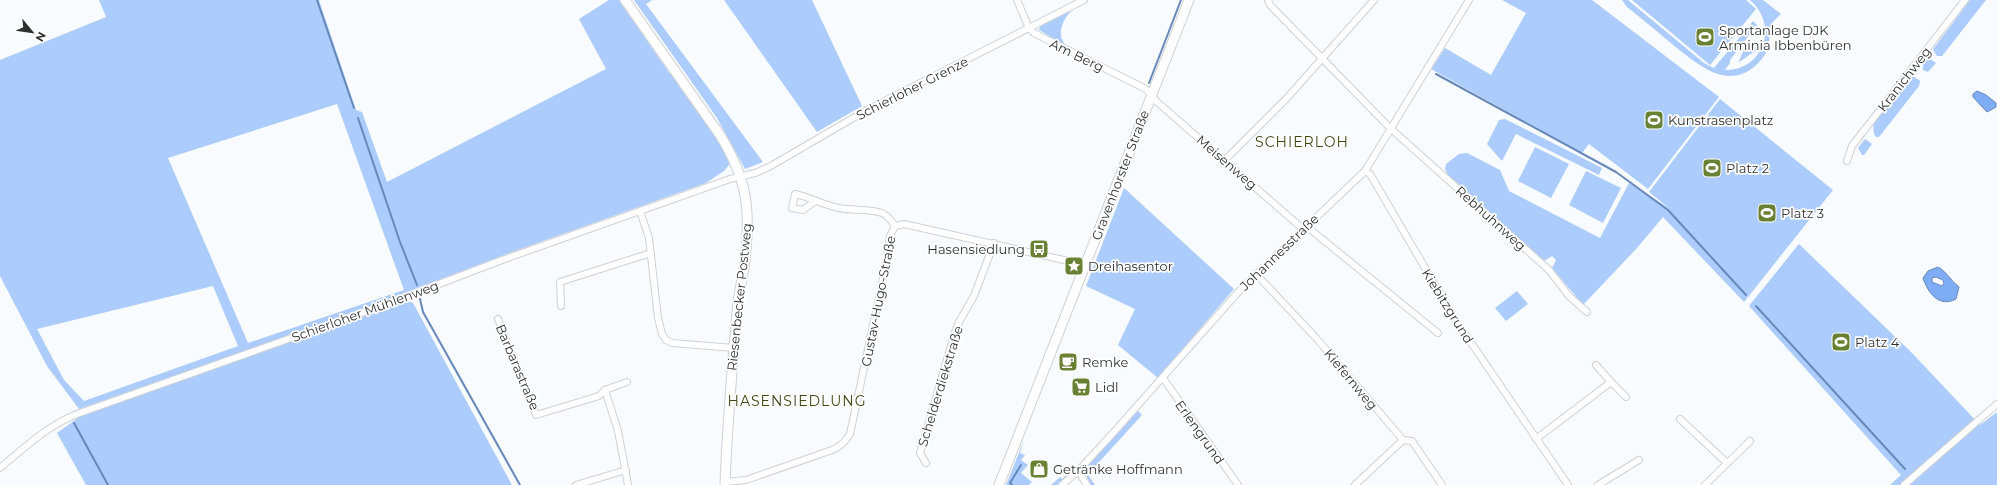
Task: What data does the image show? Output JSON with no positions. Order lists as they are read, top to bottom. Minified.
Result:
{"streets":{"main road":["Gravenhorster Straße","Riesenbecker Postweg"],"street":["Am Berg","Kranichweg","Schierloher Grenze","Meisenweg","Rebhuhnweg","Johannesstraße","Gustav-Hugo-Straße","Kiebitzgrund","Schierloher Mühlenweg","Barbarastraße","Kiefernweg","Schelderdiekstraße","Erlengrund"]},"crossings":[["Am Berg","Schierloher Grenze"],["Am Berg","Meisenweg"],["Am Berg","Gravenhorster Straße"],["Schierloher Grenze","Riesenbecker Postweg"],["Schierloher Grenze","Schierloher Mühlenweg"],["Meisenweg","Gravenhorster Straße"],["Meisenweg","Johannesstraße"],["Gravenhorster Straße","Gustav-Hugo-Straße"],["Rebhuhnweg","Johannesstraße"],["Johannesstraße","Kiebitzgrund"],["Johannesstraße","Kiefernweg"],["Johannesstraße","Erlengrund"],["Riesenbecker Postweg","Gustav-Hugo-Straße"],["Riesenbecker Postweg","Schierloher Mühlenweg"],["Gustav-Hugo-Straße","Schelderdiekstraße"]],"districts":["SCHIERLOH","HASENSIEDLUNG"],"places":{"sports":["Sportanlage DJK Arminia Ibbenbüren","Kunstrasenplatz","Platz 2","Platz 3","Platz 4"],"bus stop":["Hasensiedlung"],"place":["Dreihasentor"],"cafe":["Remke"],"supermarket":["Lidl"],"shop":["Getränke Hoffmann"]},"north":"bottom right"}
